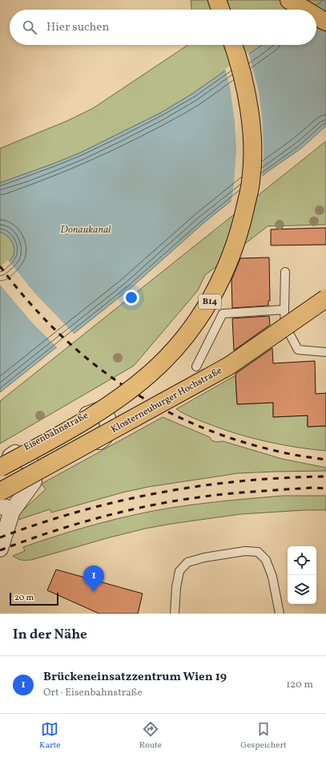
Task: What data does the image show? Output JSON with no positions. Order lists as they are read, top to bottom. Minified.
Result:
{"streets":{"highway":["B14","Klosterneuburger Hochstraße"],"street":["Eisenbahnstraße"]},"water":["Donaukanal"],"scale_bar":"20 m","page":{"search":"Hier suchen","pins":"1","scale":"20 m","heading":"In der Nähe","list":[{"mark":"1","name":"Brückeneinsatzzentrum Wien 19","note":"Ort · Eisenbahnstraße","value":"120 m"}],"nav":["Karte","Route","Gespeichert"]}}
